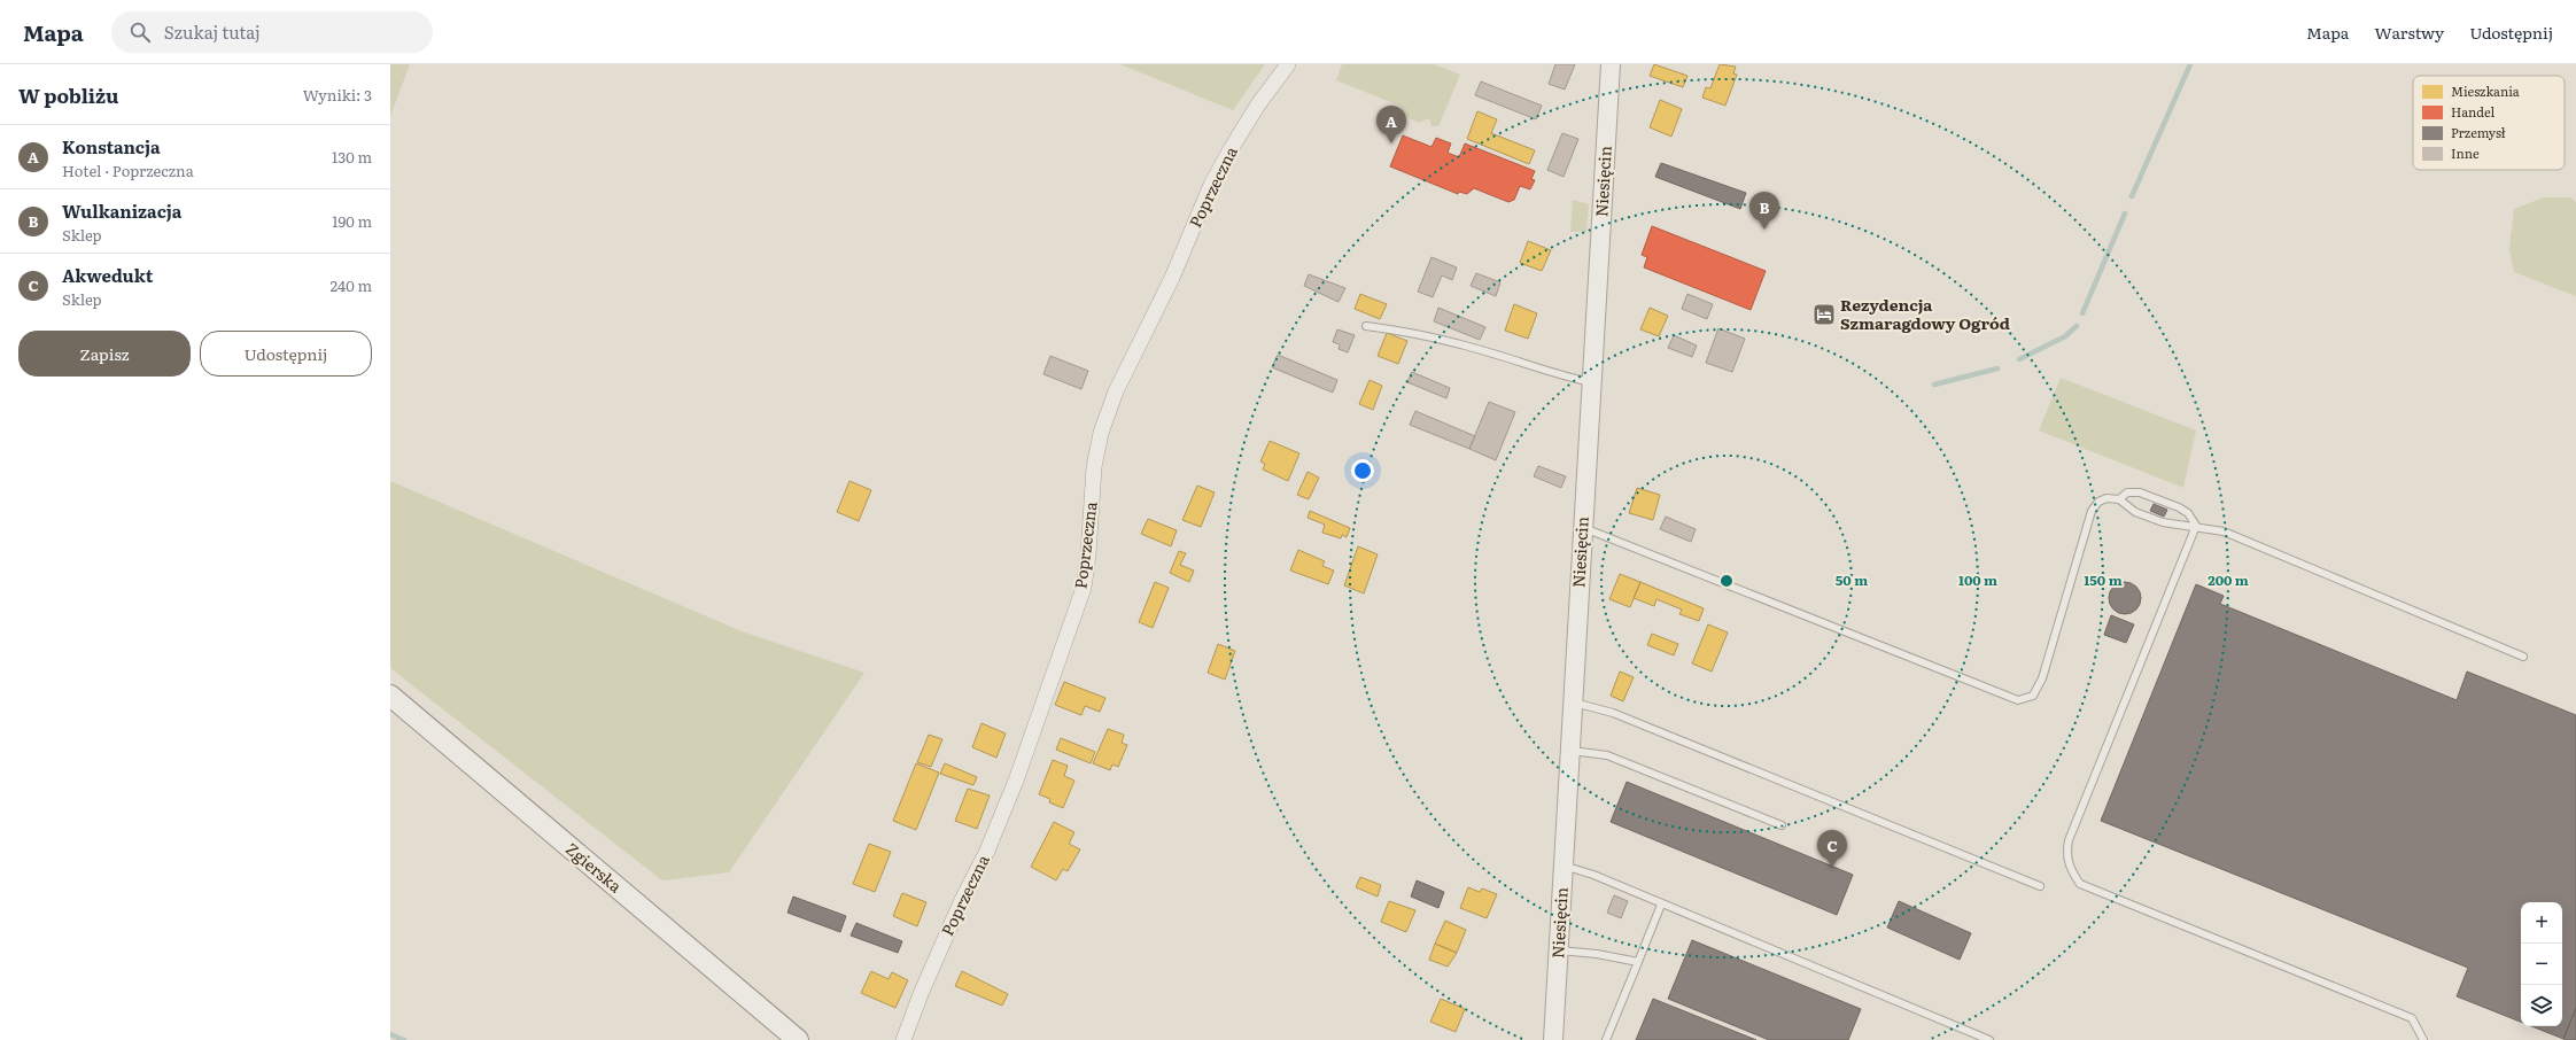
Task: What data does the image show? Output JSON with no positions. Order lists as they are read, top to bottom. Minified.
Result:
{"streets":{"main road":["Zgierska"],"street":["Niesięcin","Poprzeczna"]},"places":{"hotel":["Rezydencja Szmaragdowy Ogród"]},"legend":["Mieszkania","Handel","Przemysł","Inne"],"page":{"header":"Mapa","search":"Szukaj tutaj","nav":["Mapa","Warstwy","Udostępnij"],"heading":["W pobliżu","Wyniki: 3"],"pins":["A","B","C"],"list":[{"mark":"A","name":"Konstancja","note":"Hotel · Poprzeczna","value":"130 m"},{"mark":"B","name":"Wulkanizacja","note":"Sklep","value":"190 m"},{"mark":"C","name":"Akwedukt","note":"Sklep","value":"240 m"}],"buttons":["Zapisz","Udostępnij"],"map_buttons":["+","−"]},"rings":["50 m","100 m","150 m","200 m"]}
